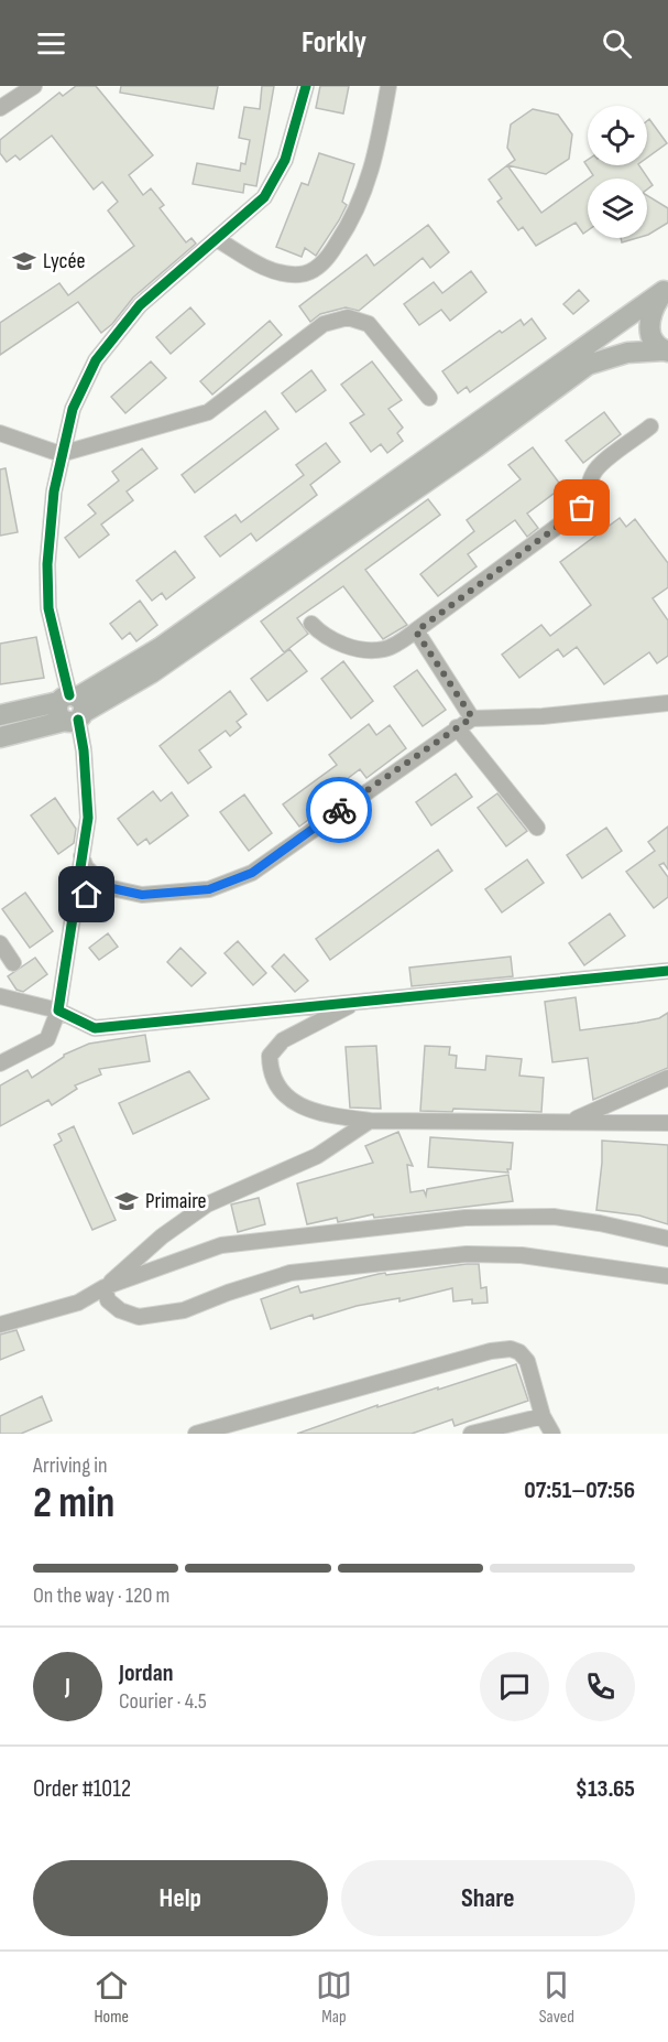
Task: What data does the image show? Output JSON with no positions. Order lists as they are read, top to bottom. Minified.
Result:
{"places":{"school or university":["Lycée","Primaire"]},"page":{"header":"Forkly","heading":["2 min","Arriving in","07:51–07:56"],"panel":["Jordan","Courier · 4.5","Order #1012","$13.65"],"bar":"On the way · 120 m","round":"J","buttons":["Help","Share"],"tabs":["Home","Map","Saved"]}}
